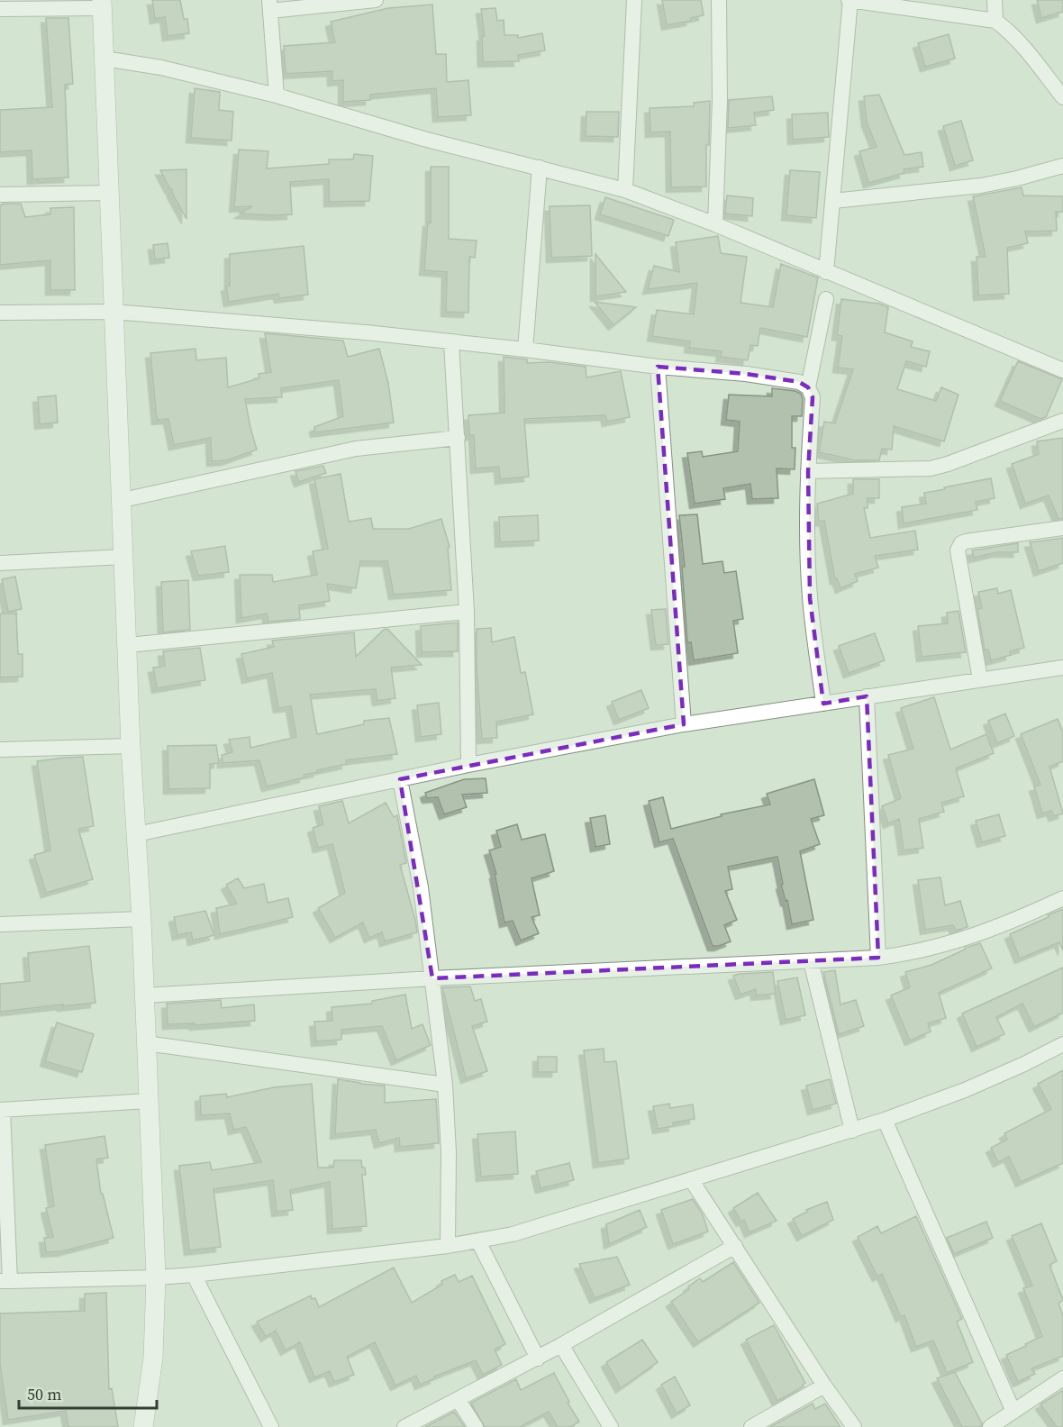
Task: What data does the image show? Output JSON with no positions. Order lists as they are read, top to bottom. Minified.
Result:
{"scale_bar":"50 m"}
